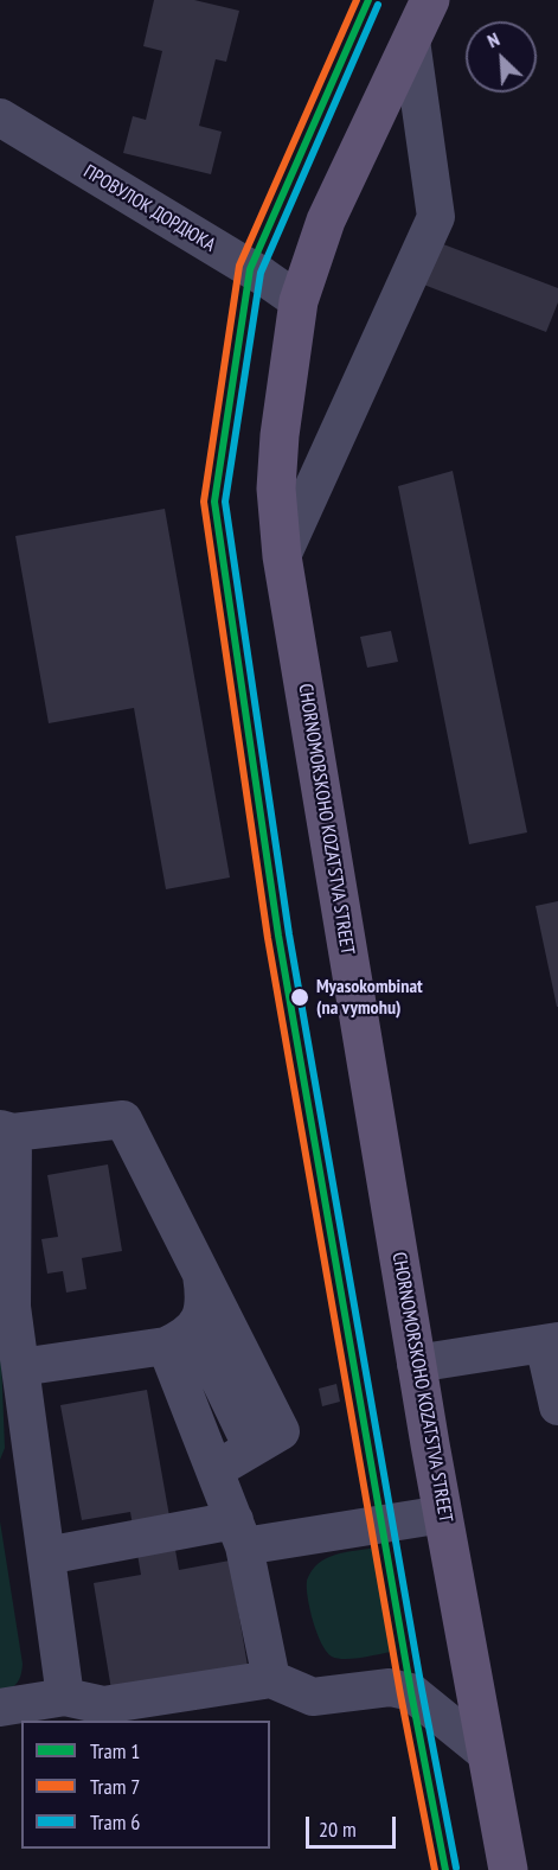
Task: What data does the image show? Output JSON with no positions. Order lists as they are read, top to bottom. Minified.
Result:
{"streets":{"main road":["CHORNOMORSKOHO KOZATSTVA STREET"],"street":["ПРОВУЛОК ДОРДЮКА"]},"crossings":[["ПРОВУЛОК ДОРДЮКА","CHORNOMORSKOHO KOZATSTVA STREET"]],"places":["Myasokombinat (na vymohu)"],"lines":["tram line 1","tram line 7","tram line 6"],"legend":["Tram 1","Tram 7","Tram 6"],"scale_bar":"20 m","north":"top left"}
